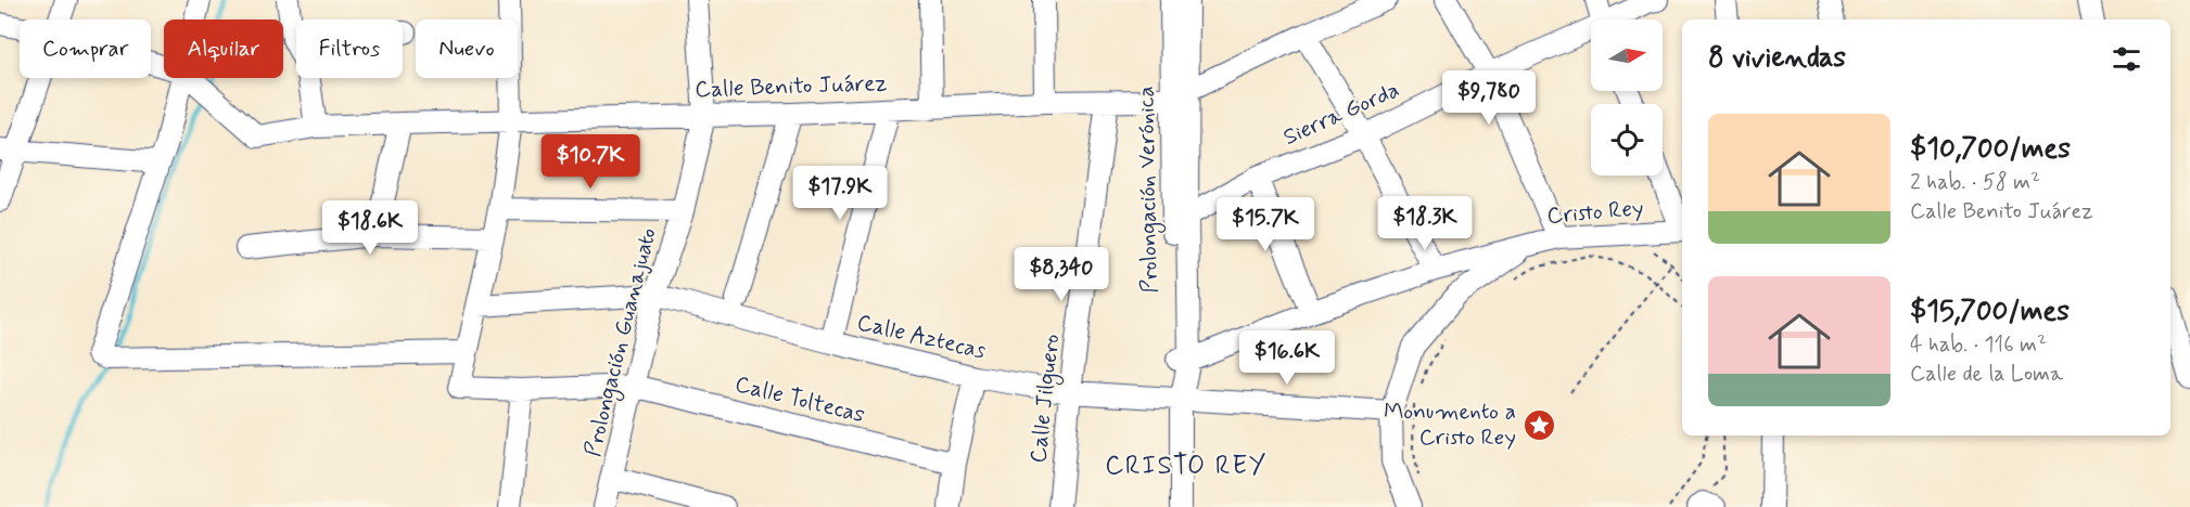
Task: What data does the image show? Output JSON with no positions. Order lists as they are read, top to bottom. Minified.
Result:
{"streets":{"street":["Calle Benito Juárez","Sierra Gorda","Prolongación Verónica","Cristo Rey","Calle Aztecas","Prolongación Guanajuato","Calle Jilguero","Calle Toltecas"]},"crossings":[["Calle Benito Juárez","Prolongación Verónica"],["Calle Benito Juárez","Prolongación Guanajuato"],["Calle Benito Juárez","Calle Jilguero"],["Sierra Gorda","Prolongación Verónica"],["Prolongación Verónica","Cristo Rey"],["Prolongación Verónica","Calle Aztecas"],["Calle Aztecas","Prolongación Guanajuato"],["Calle Aztecas","Calle Jilguero"],["Prolongación Guanajuato","Calle Toltecas"]],"districts":["CRISTO REY"],"places":{"place":["Monumento a Cristo Rey"]},"north":"right","page":{"chip":["Comprar","Alquilar","Filtros","Nuevo"],"heading":"8 viviendas","price":["$9,780","$10.7K","$17.9K","$18.3K","$15.7K","$18.6K","$8,340","$16.6K"],"list":[{"name":"$10,700/mes","note":"2 hab. · 58 m² · Calle Benito Juárez"},{"name":"$15,700/mes","note":"4 hab. · 116 m² · Calle de la Loma"}]}}
